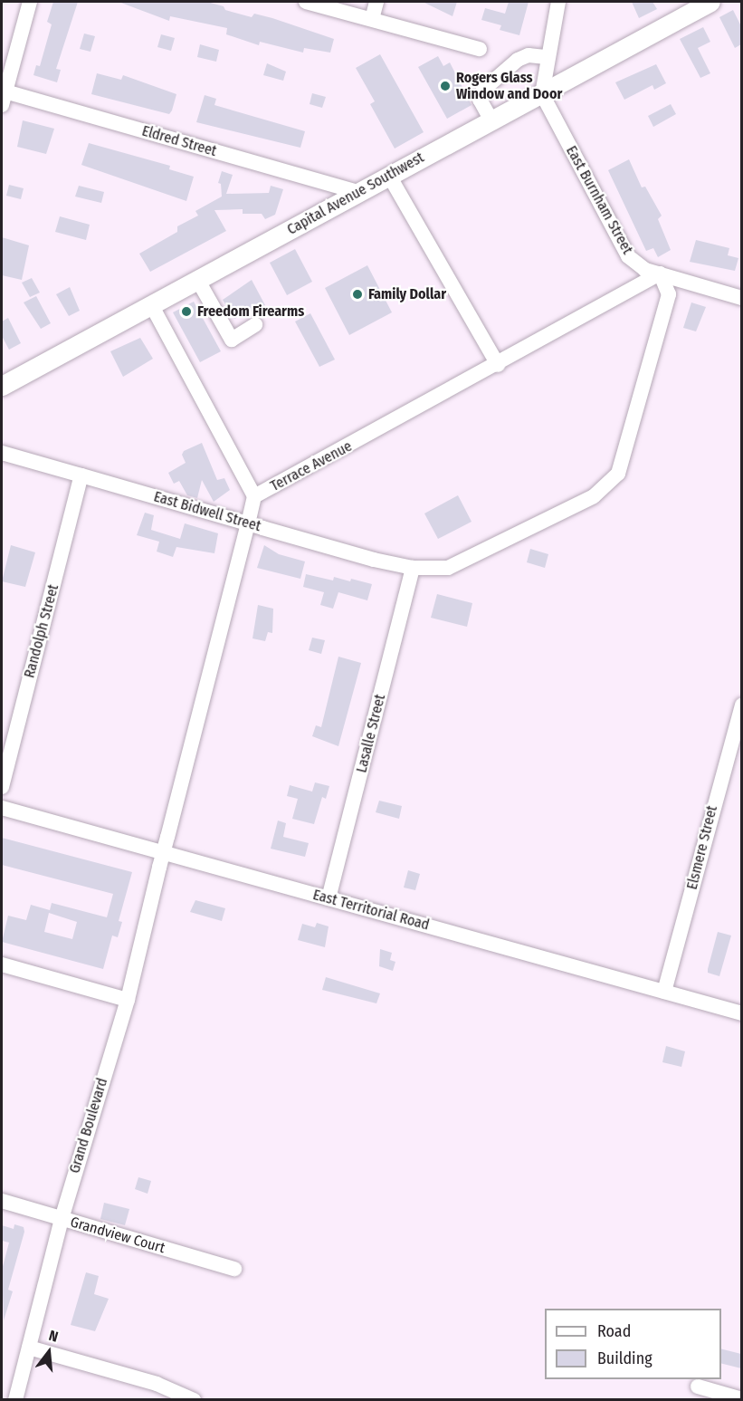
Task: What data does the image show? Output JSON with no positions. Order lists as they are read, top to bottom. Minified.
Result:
{"streets":{"main road":["Capital Avenue Southwest"],"street":["Eldred Street","East Burnham Street","Terrace Avenue","East Bidwell Street","Randolph Street","Lasalle Street","Elsmere Street","East Territorial Road","Grand Boulevard","Grandview Court"]},"crossings":[["Eldred Street","Capital Avenue Southwest"],["Capital Avenue Southwest","East Burnham Street"],["East Burnham Street","Terrace Avenue"],["East Burnham Street","East Bidwell Street"],["Terrace Avenue","East Bidwell Street"],["Terrace Avenue","East Territorial Road"],["Terrace Avenue","Grand Boulevard"],["East Bidwell Street","Randolph Street"],["East Bidwell Street","Lasalle Street"],["Lasalle Street","East Territorial Road"],["Elsmere Street","East Territorial Road"],["East Territorial Road","Grand Boulevard"],["Grand Boulevard","Grandview Court"]],"places":["Rogers Glass Window and Door","Family Dollar","Freedom Firearms"],"legend":["Road","Building"],"north":"top"}
